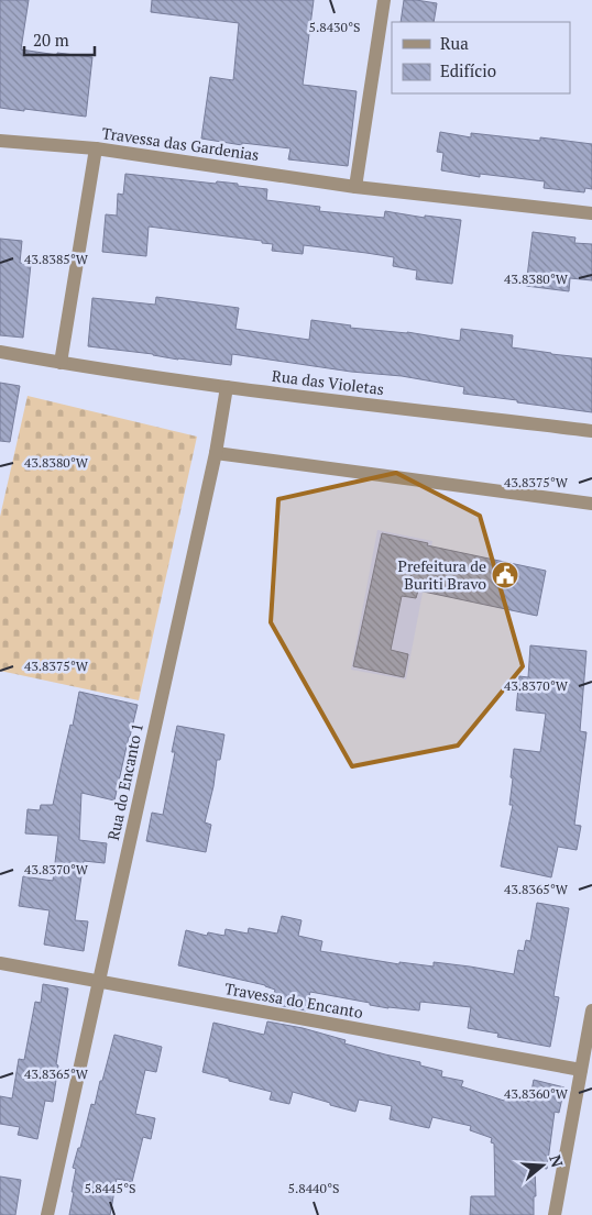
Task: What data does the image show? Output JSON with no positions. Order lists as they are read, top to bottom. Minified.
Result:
{"streets":{"street":["Travessa das Gardenias","Rua das Violetas","Rua do Encanto 1","Travessa do Encanto"]},"crossings":[["Rua das Violetas","Rua do Encanto 1"],["Rua do Encanto 1","Travessa do Encanto"]],"places":{"public building":["Prefeitura de Buriti Bravo"]},"legend":["Rua","Edifício"],"scale_bar":"20 m","north":"right","coordinates":["5.8430°S","43.8385°W","43.8380°W","43.8375°W","43.8370°W","43.8365°W","43.8360°W","5.8445°S","5.8440°S"]}
